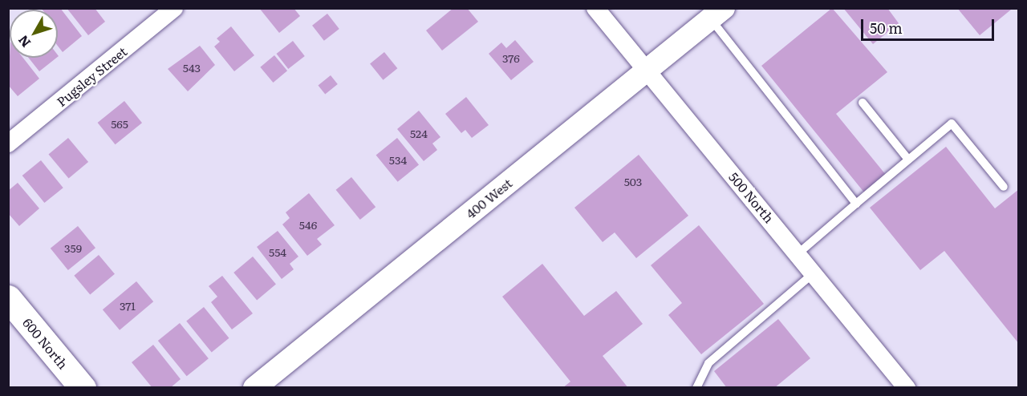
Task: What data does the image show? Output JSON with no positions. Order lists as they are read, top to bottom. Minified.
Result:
{"streets":{"main road":["600 North"],"street":["Pugsley Street","500 North","400 West"]},"crossings":[["500 North","400 West"]],"house_numbers":["376","543","565","524","534","503","546","359","554","371"],"scale_bar":"50 m","north":"bottom left"}
